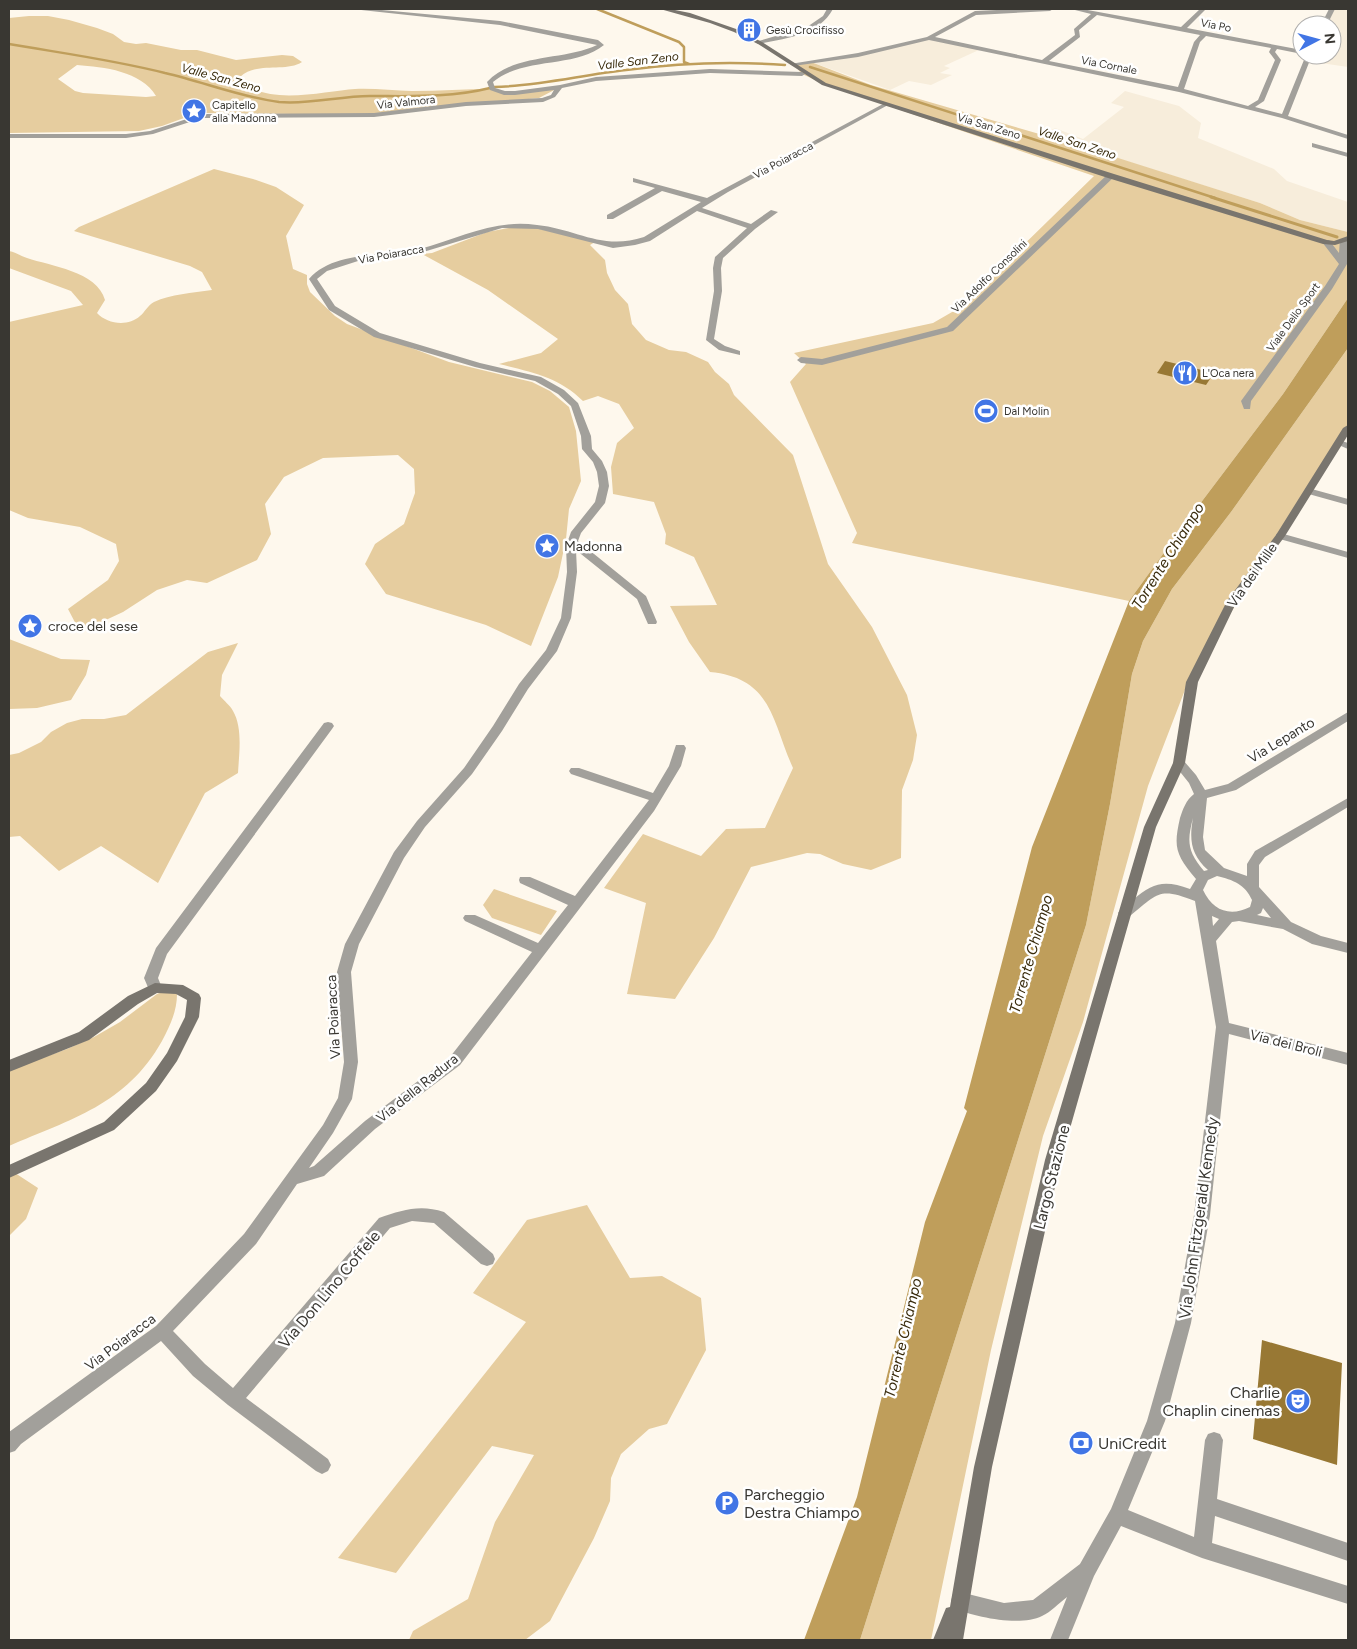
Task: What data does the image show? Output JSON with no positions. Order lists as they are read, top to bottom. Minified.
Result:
{"streets":{"street":["Via Po","Via Cornale","Via Valmora","Via San Zeno","Via Poiaracca","Via Adolfo Consolini","Viale Dello Sport","Via dei Mille","Via Lepanto","Via dei Broli","Via della Radura","Largo Stazione","Via John Fitzgerald Kennedy","Via Don Lino Coffele"]},"crossings":[["Via Valmora","Via San Zeno"],["Via San Zeno","Via Poiaracca"],["Via San Zeno","Via Adolfo Consolini"],["Via Poiaracca","Via della Radura"],["Via dei Mille","Largo Stazione"],["Via dei Broli","Via John Fitzgerald Kennedy"],["Largo Stazione","Via John Fitzgerald Kennedy"]],"water":["Valle San Zeno","Torrente Chiampo"],"places":{"building":["Gesù Crocifisso"],"place":["Capitello alla Madonna","Madonna","croce del sese"],"restaurant":["L'Oca nera"],"sports":["Dal Molin"],"theatre":["Charlie Chaplin cinemas"],"bank":["UniCredit"],"parking":["Parcheggio Destra Chiampo"]},"north":"right"}
